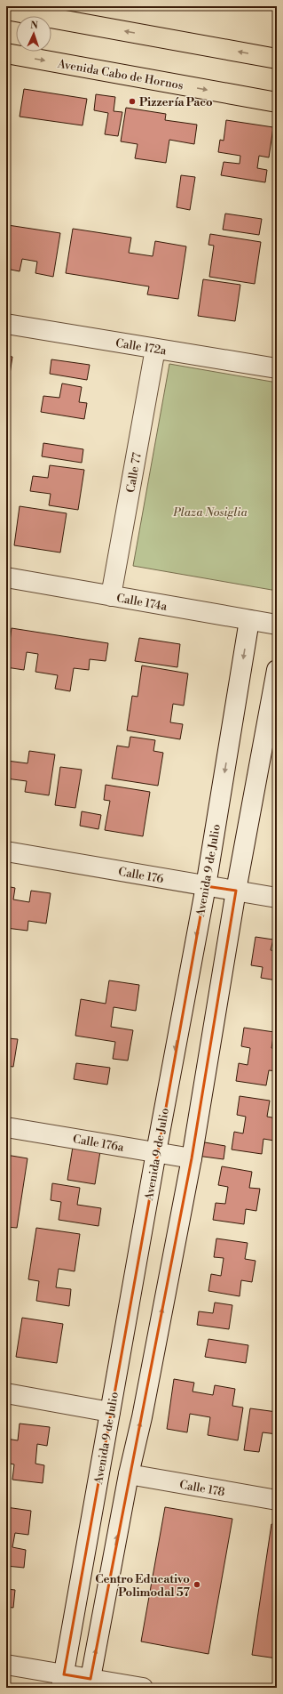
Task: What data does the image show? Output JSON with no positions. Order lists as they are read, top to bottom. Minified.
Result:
{"streets":{"main road":["Avenida Cabo de Hornos","Calle 172a","Calle 77","Calle 174a","Avenida 9 de Julio","Calle 176","Calle 176a","Calle 178"]},"crossings":[["Calle 172a","Calle 77"],["Calle 77","Calle 174a"],["Calle 174a","Avenida 9 de Julio"],["Avenida 9 de Julio","Calle 176"],["Avenida 9 de Julio","Calle 176a"]],"parks":["Plaza Nosiglia"],"places":["Pizzería Paco","Centro Educativo Polimodal 57"],"north":"top"}
